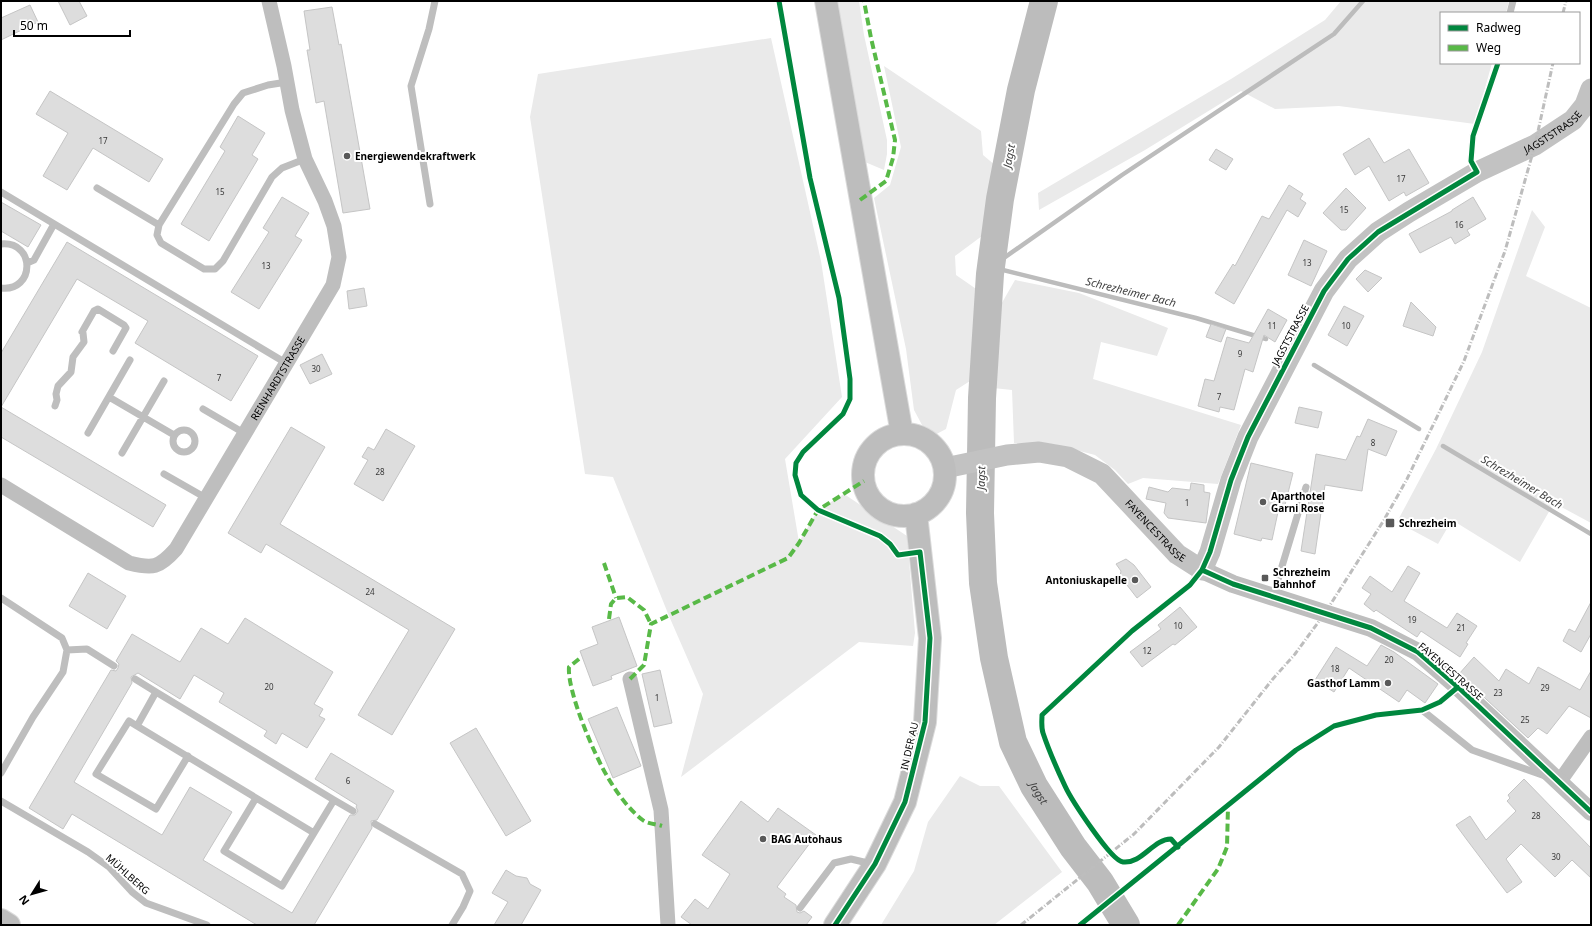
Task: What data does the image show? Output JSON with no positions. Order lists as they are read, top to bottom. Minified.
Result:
{"streets":{"main road":["JAGSTSTRASSE","FAYENCESTRASSE","IN DER AU"],"street":["REINHARDTSTRASSE"],"lane":["MÜHLBERG"]},"crossings":[["JAGSTSTRASSE","FAYENCESTRASSE"],["FAYENCESTRASSE","IN DER AU"]],"water":["Jagst","Schrezheimer Bach"],"places":{"other":["Energiewendekraftwerk","Aparthotel Garni Rose","Antoniuskapelle","Gasthof Lamm","BAG Autohaus"],"transit":["Schrezheim","Schrezheim Bahnhof"]},"house_numbers":["17","17","15","15","16","13","13","11","10","9","30","7","7","8","28","1","24","19","10","21","12","20","18","20","29","23","1","25","6","28","30"],"legend":["Radweg","Weg"],"scale_bar":"50 m","north":"bottom left"}
